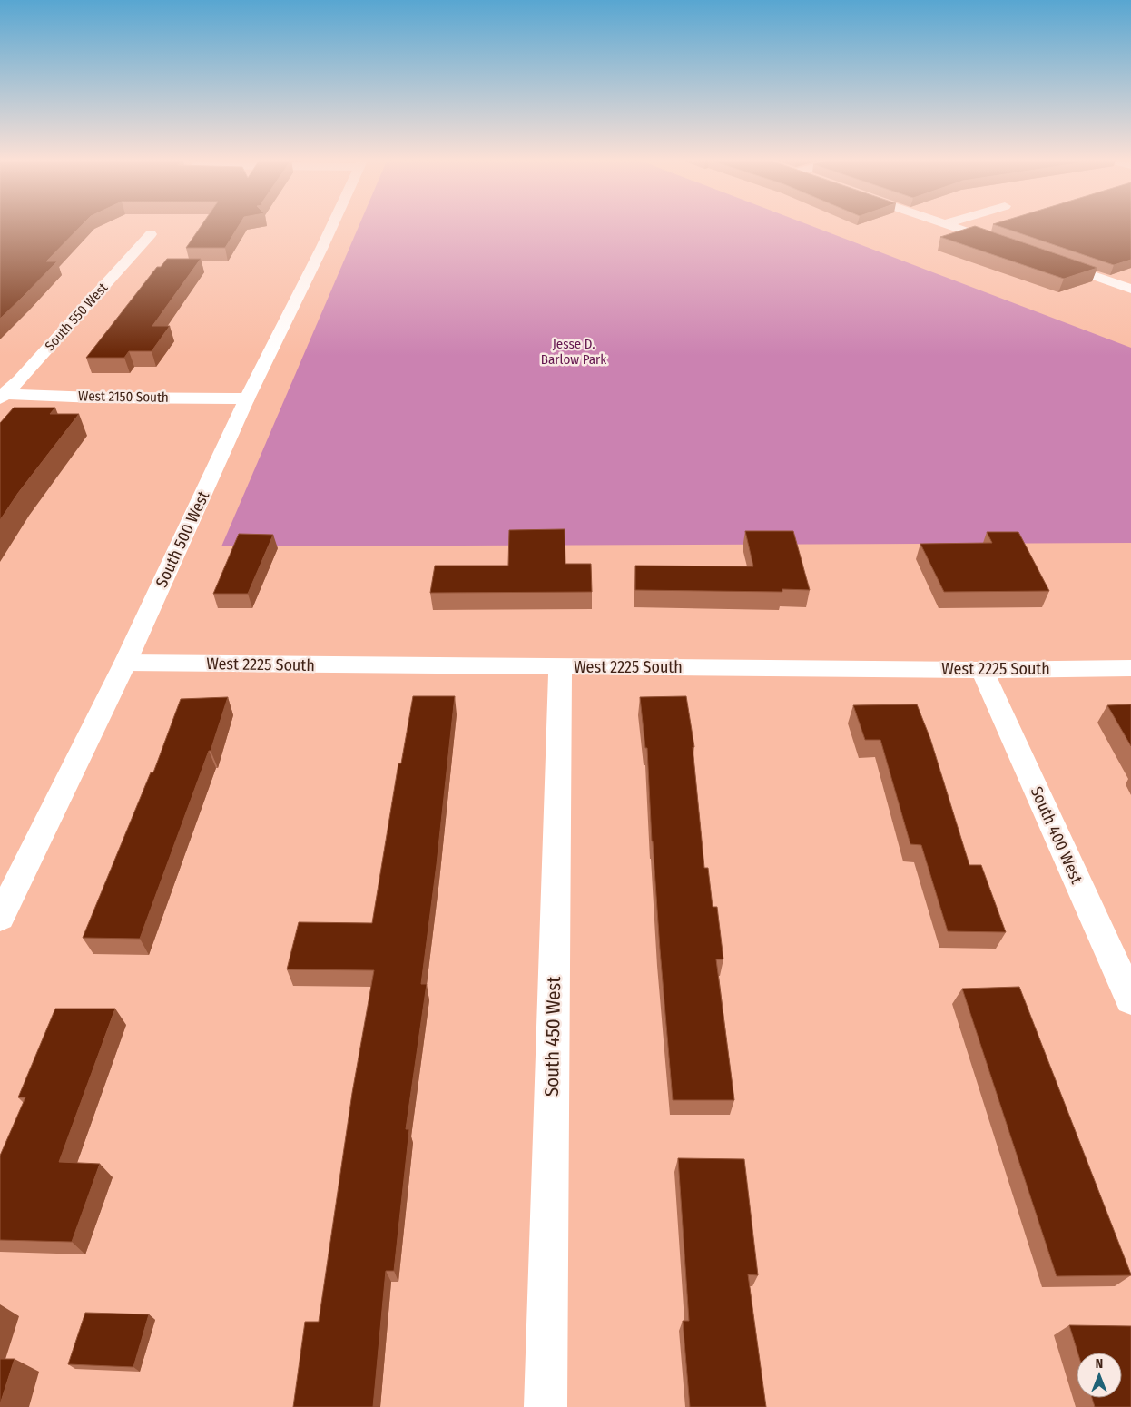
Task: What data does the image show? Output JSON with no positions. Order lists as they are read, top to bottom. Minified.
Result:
{"streets":{"street":["South 550 West","West 2150 South","South 500 West","West 2225 South","South 400 West","South 450 West"]},"crossings":[["South 550 West","West 2150 South"],["West 2150 South","South 500 West"],["South 500 West","West 2225 South"],["West 2225 South","South 400 West"],["West 2225 South","South 450 West"]],"parks":["Jesse D. Barlow Park"],"north":"top"}
